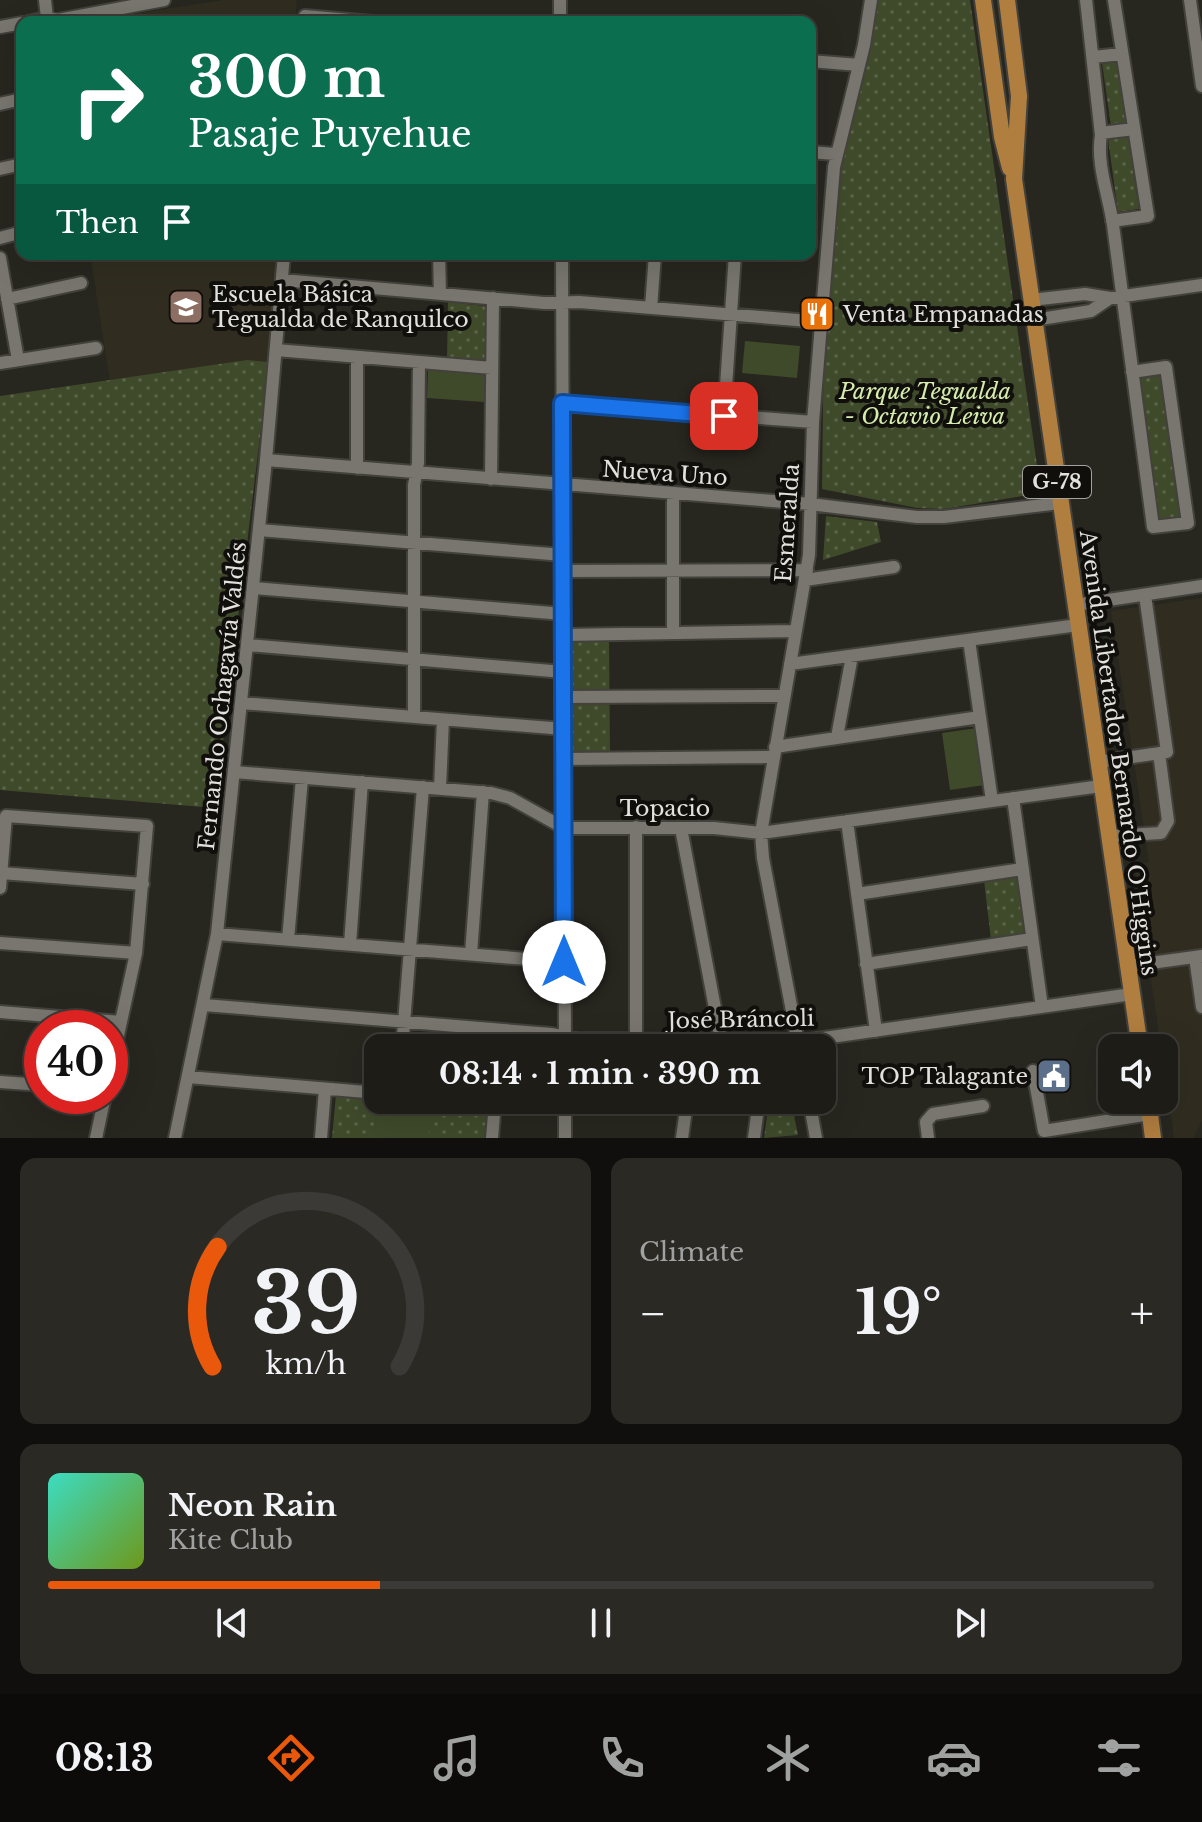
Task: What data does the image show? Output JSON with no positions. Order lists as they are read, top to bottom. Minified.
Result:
{"streets":{"main road":["G-78","Avenida Libertador Bernardo O'Higgins"],"street":["Nueva Uno","Esmeralda","Fernando Ochagavía Valdés","Topacio","José Bráncoli"]},"crossings":[["Nueva Uno","Esmeralda"],["Nueva Uno","Fernando Ochagavía Valdés"],["Nueva Uno","Avenida Libertador Bernardo O'Higgins"],["Esmeralda","Topacio"],["Fernando Ochagavía Valdés","Topacio"],["Fernando Ochagavía Valdés","José Bráncoli"],["Avenida Libertador Bernardo O'Higgins","Topacio"],["Avenida Libertador Bernardo O'Higgins","José Bráncoli"]],"parks":["Parque Tegualda - Octavio Leiva"],"places":{"school or university":["Escuela Básica Tegualda de Ranquilco"],"restaurant":["Venta Empanadas"],"public building":["TOP Talagante"]},"page":{"turn":["300 m","Pasaje Puyehue"],"then":"Then","limit":"40","trip":"08:14 · 1 min · 390 m","tile":"Climate","heat":["−","19°","+"],"song":["Neon Rain","Kite Club"],"tabs":"08:13","gauge":["39","km/h"]}}
